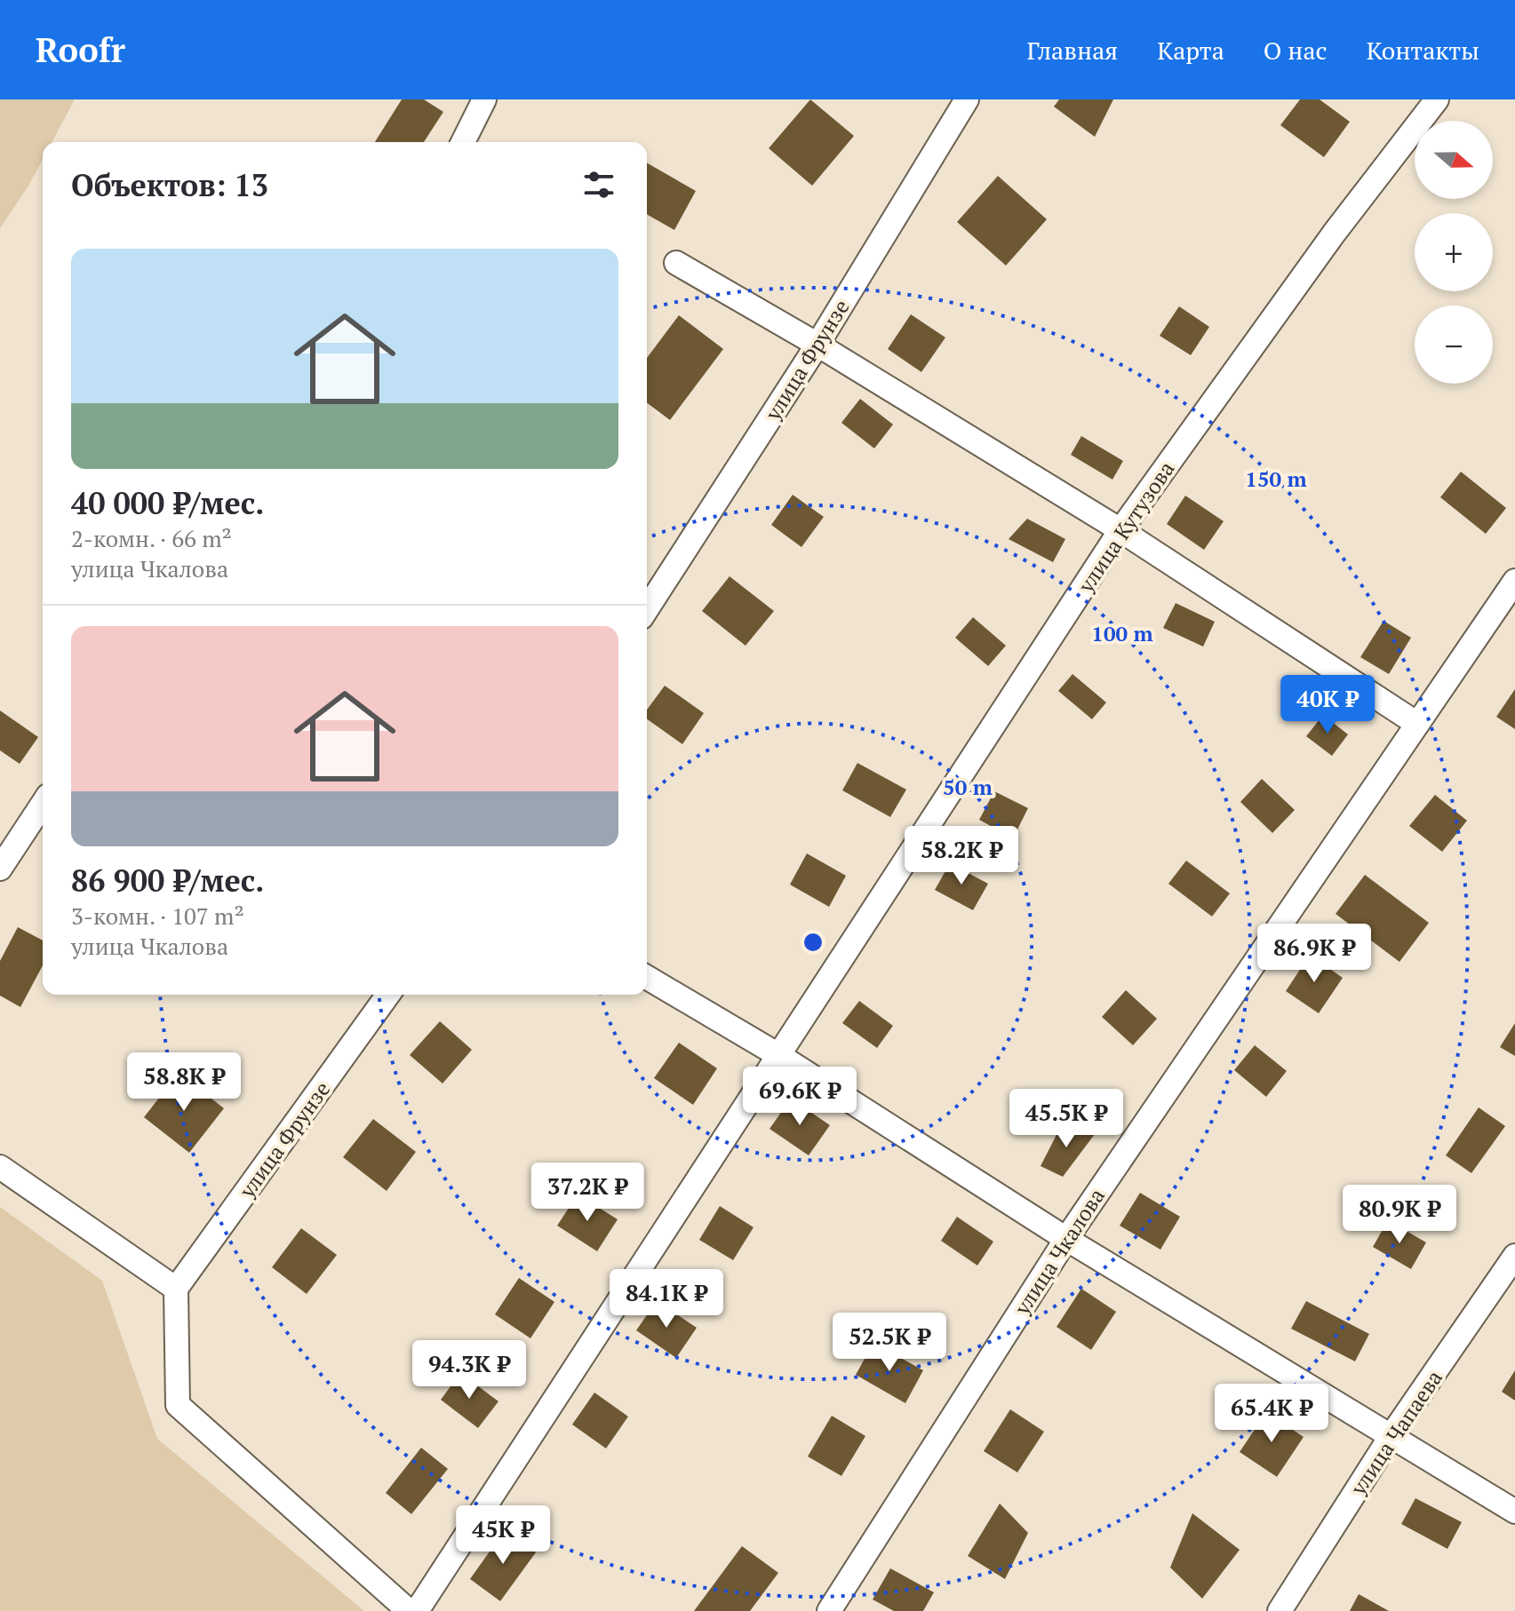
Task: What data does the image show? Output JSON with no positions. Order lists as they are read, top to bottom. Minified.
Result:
{"streets":{"street":["улица Фрунзе","улица Кутузова","улица Чкалова","улица Чапаева"]},"north":"right","page":{"header":"Roofr","nav":["Главная","Карта","О нас","Контакты"],"map_buttons":["+","−"],"heading":"Объектов: 13","list":[{"name":"40 000 ₽/мес.","note":"2-комн. · 66 m² · улица Чкалова"},{"name":"86 900 ₽/мес.","note":"3-комн. · 107 m² · улица Чкалова"}],"price":["40K ₽","58.2K ₽","86.9K ₽","58.8K ₽","69.6K ₽","45.5K ₽","37.2K ₽","80.9K ₽","84.1K ₽","52.5K ₽","94.3K ₽","65.4K ₽","45K ₽"]},"rings":["150 m","100 m","50 m"]}
